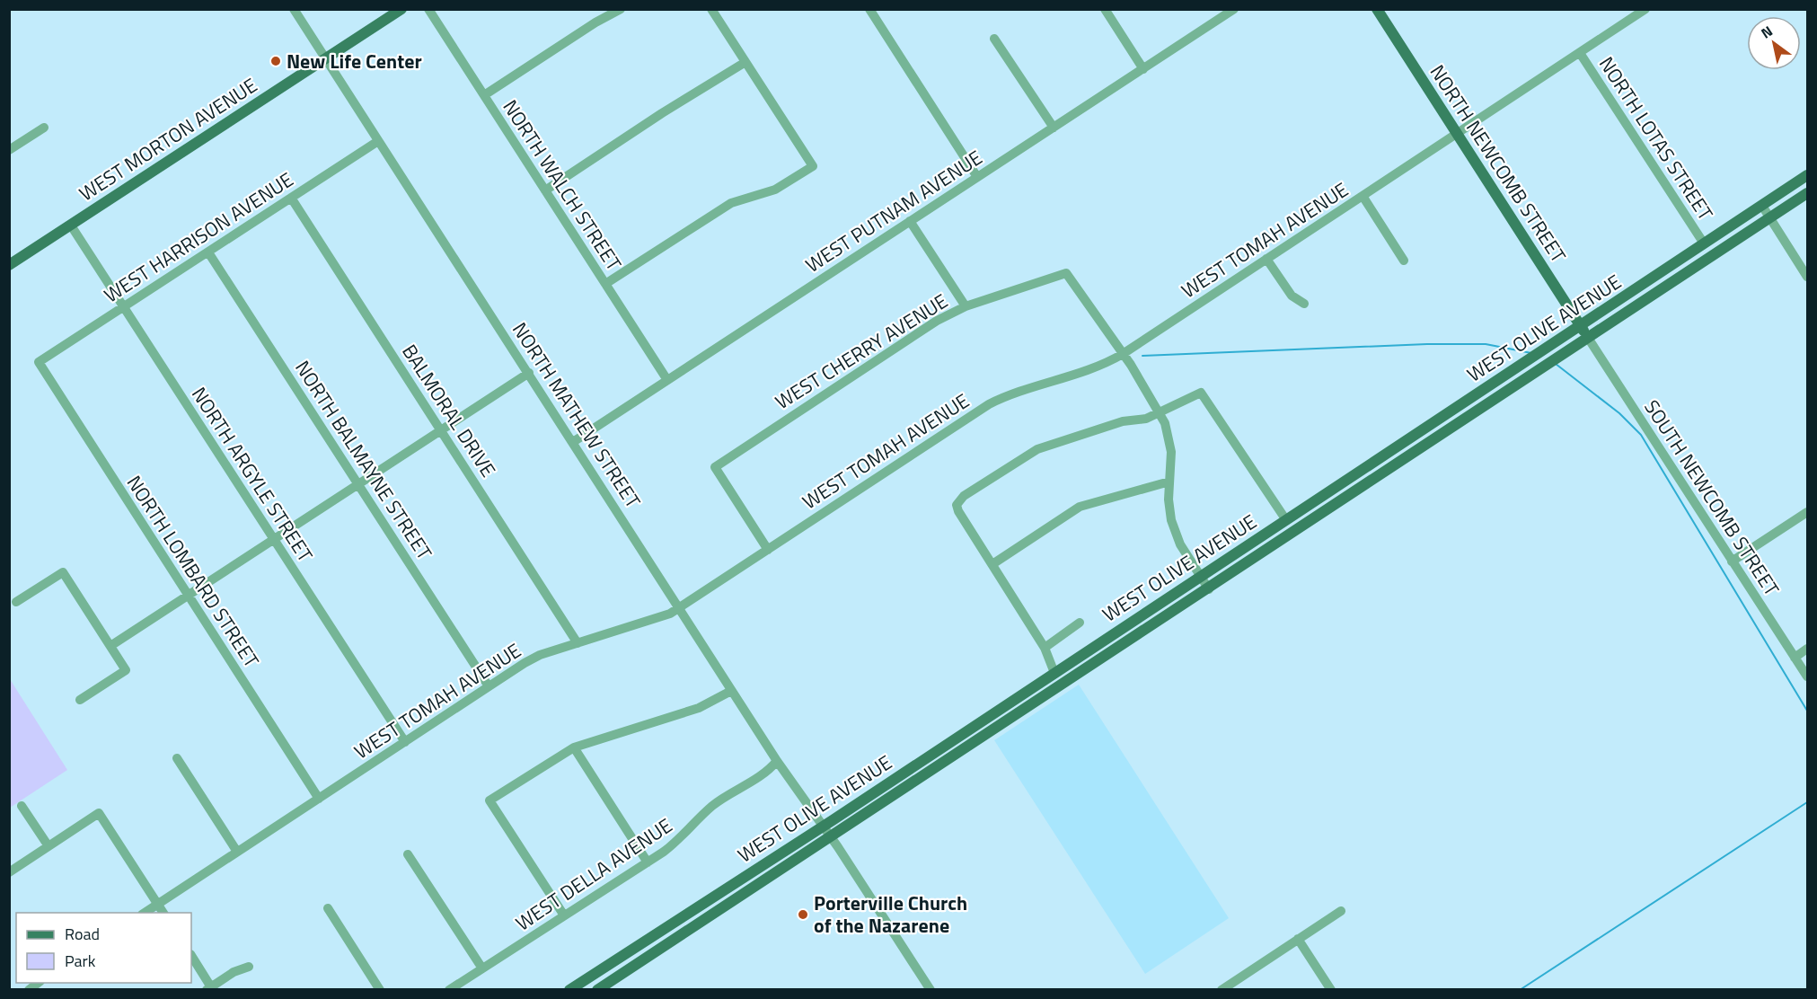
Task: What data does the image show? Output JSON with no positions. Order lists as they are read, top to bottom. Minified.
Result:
{"streets":{"main road":["WEST MORTON AVENUE","NORTH NEWCOMB STREET","WEST OLIVE AVENUE"],"street":["NORTH LOTAS STREET","NORTH WALCH STREET","WEST PUTNAM AVENUE","WEST HARRISON AVENUE","WEST TOMAH AVENUE","WEST CHERRY AVENUE","BALMORAL DRIVE","NORTH MATHEW STREET","NORTH BALMAYNE STREET","NORTH ARGYLE STREET","SOUTH NEWCOMB STREET","NORTH LOMBARD STREET","WEST DELLA AVENUE"]},"crossings":[["NORTH LOTAS STREET","WEST TOMAH AVENUE"],["NORTH LOTAS STREET","WEST OLIVE AVENUE"],["WEST MORTON AVENUE","NORTH MATHEW STREET"],["WEST MORTON AVENUE","NORTH ARGYLE STREET"],["NORTH NEWCOMB STREET","WEST TOMAH AVENUE"],["NORTH NEWCOMB STREET","WEST OLIVE AVENUE"],["NORTH NEWCOMB STREET","SOUTH NEWCOMB STREET"],["NORTH WALCH STREET","WEST PUTNAM AVENUE"],["WEST PUTNAM AVENUE","NORTH MATHEW STREET"],["WEST HARRISON AVENUE","BALMORAL DRIVE"],["WEST HARRISON AVENUE","NORTH MATHEW STREET"],["WEST HARRISON AVENUE","NORTH BALMAYNE STREET"],["WEST HARRISON AVENUE","NORTH ARGYLE STREET"],["WEST HARRISON AVENUE","NORTH LOMBARD STREET"],["WEST TOMAH AVENUE","WEST CHERRY AVENUE"],["WEST TOMAH AVENUE","BALMORAL DRIVE"],["WEST TOMAH AVENUE","NORTH MATHEW STREET"],["WEST TOMAH AVENUE","NORTH BALMAYNE STREET"],["WEST TOMAH AVENUE","NORTH ARGYLE STREET"],["WEST TOMAH AVENUE","NORTH LOMBARD STREET"],["WEST OLIVE AVENUE","NORTH MATHEW STREET"],["WEST OLIVE AVENUE","SOUTH NEWCOMB STREET"],["NORTH MATHEW STREET","WEST DELLA AVENUE"]],"places":["New Life Center","Porterville Church of the Nazarene"],"legend":["Road","Park"],"north":"top left"}
